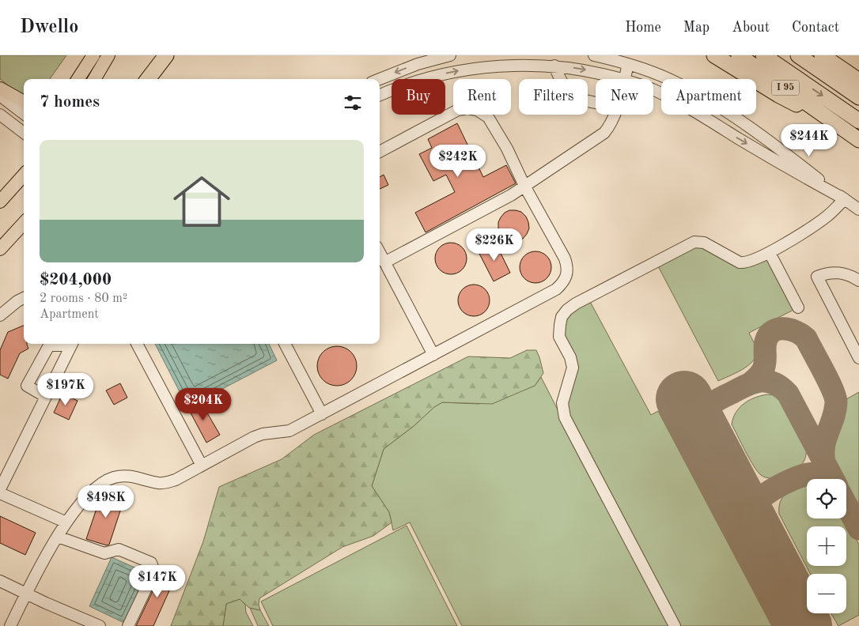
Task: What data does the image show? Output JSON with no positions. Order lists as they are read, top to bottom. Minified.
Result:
{"streets":{"highway":["I 95"]},"page":{"header":"Dwello","nav":["Home","Map","About","Contact"],"chip":["Buy","Rent","Filters","New","Apartment"],"heading":"7 homes","price":["$244K","$242K","$226K","$197K","$204K","$498K","$147K"],"list":[{"name":"$204,000","note":"2 rooms · 80 m² · Apartment"}],"map_buttons":["+","−"]}}
